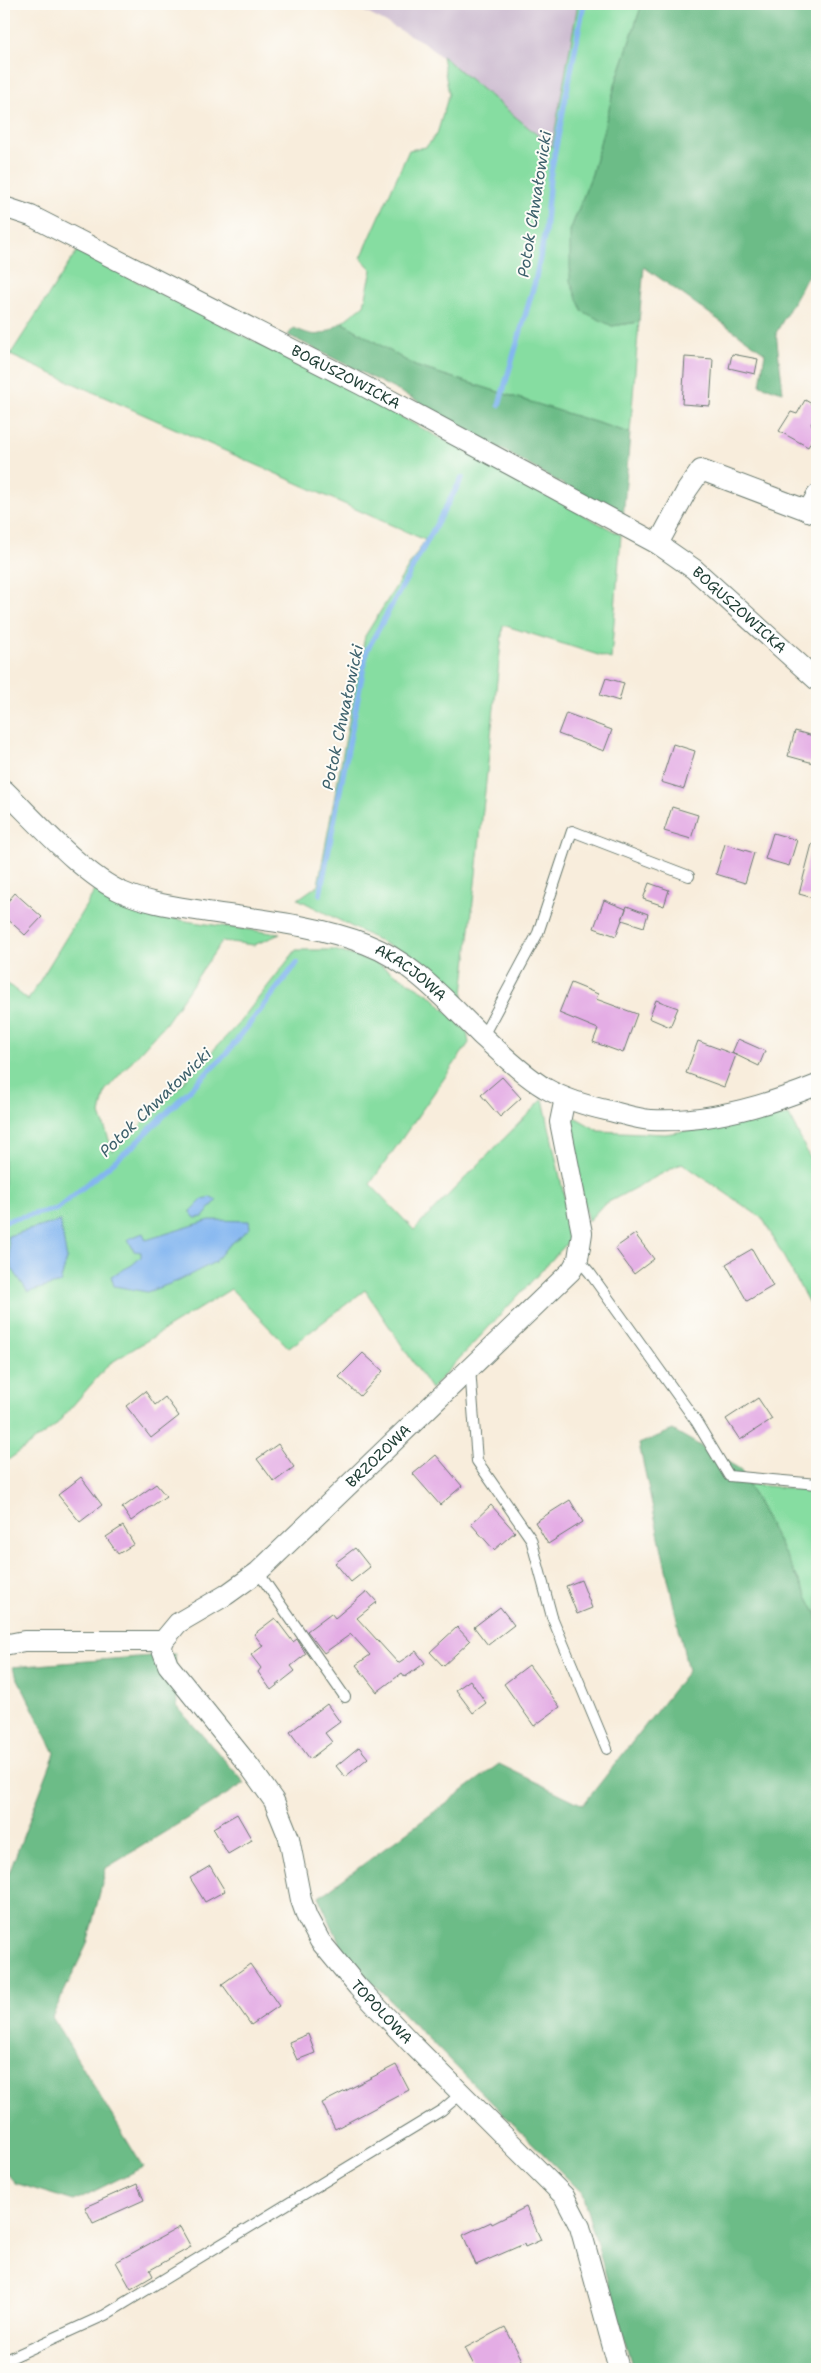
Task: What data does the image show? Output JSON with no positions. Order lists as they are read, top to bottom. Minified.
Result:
{"streets":{"street":["BOGUSZOWICKA","AKACJOWA","BRZOZOWA","TOPOLOWA"]},"crossings":[["AKACJOWA","BRZOZOWA"],["BRZOZOWA","TOPOLOWA"]],"water":["Potok Chwałowicki"]}
